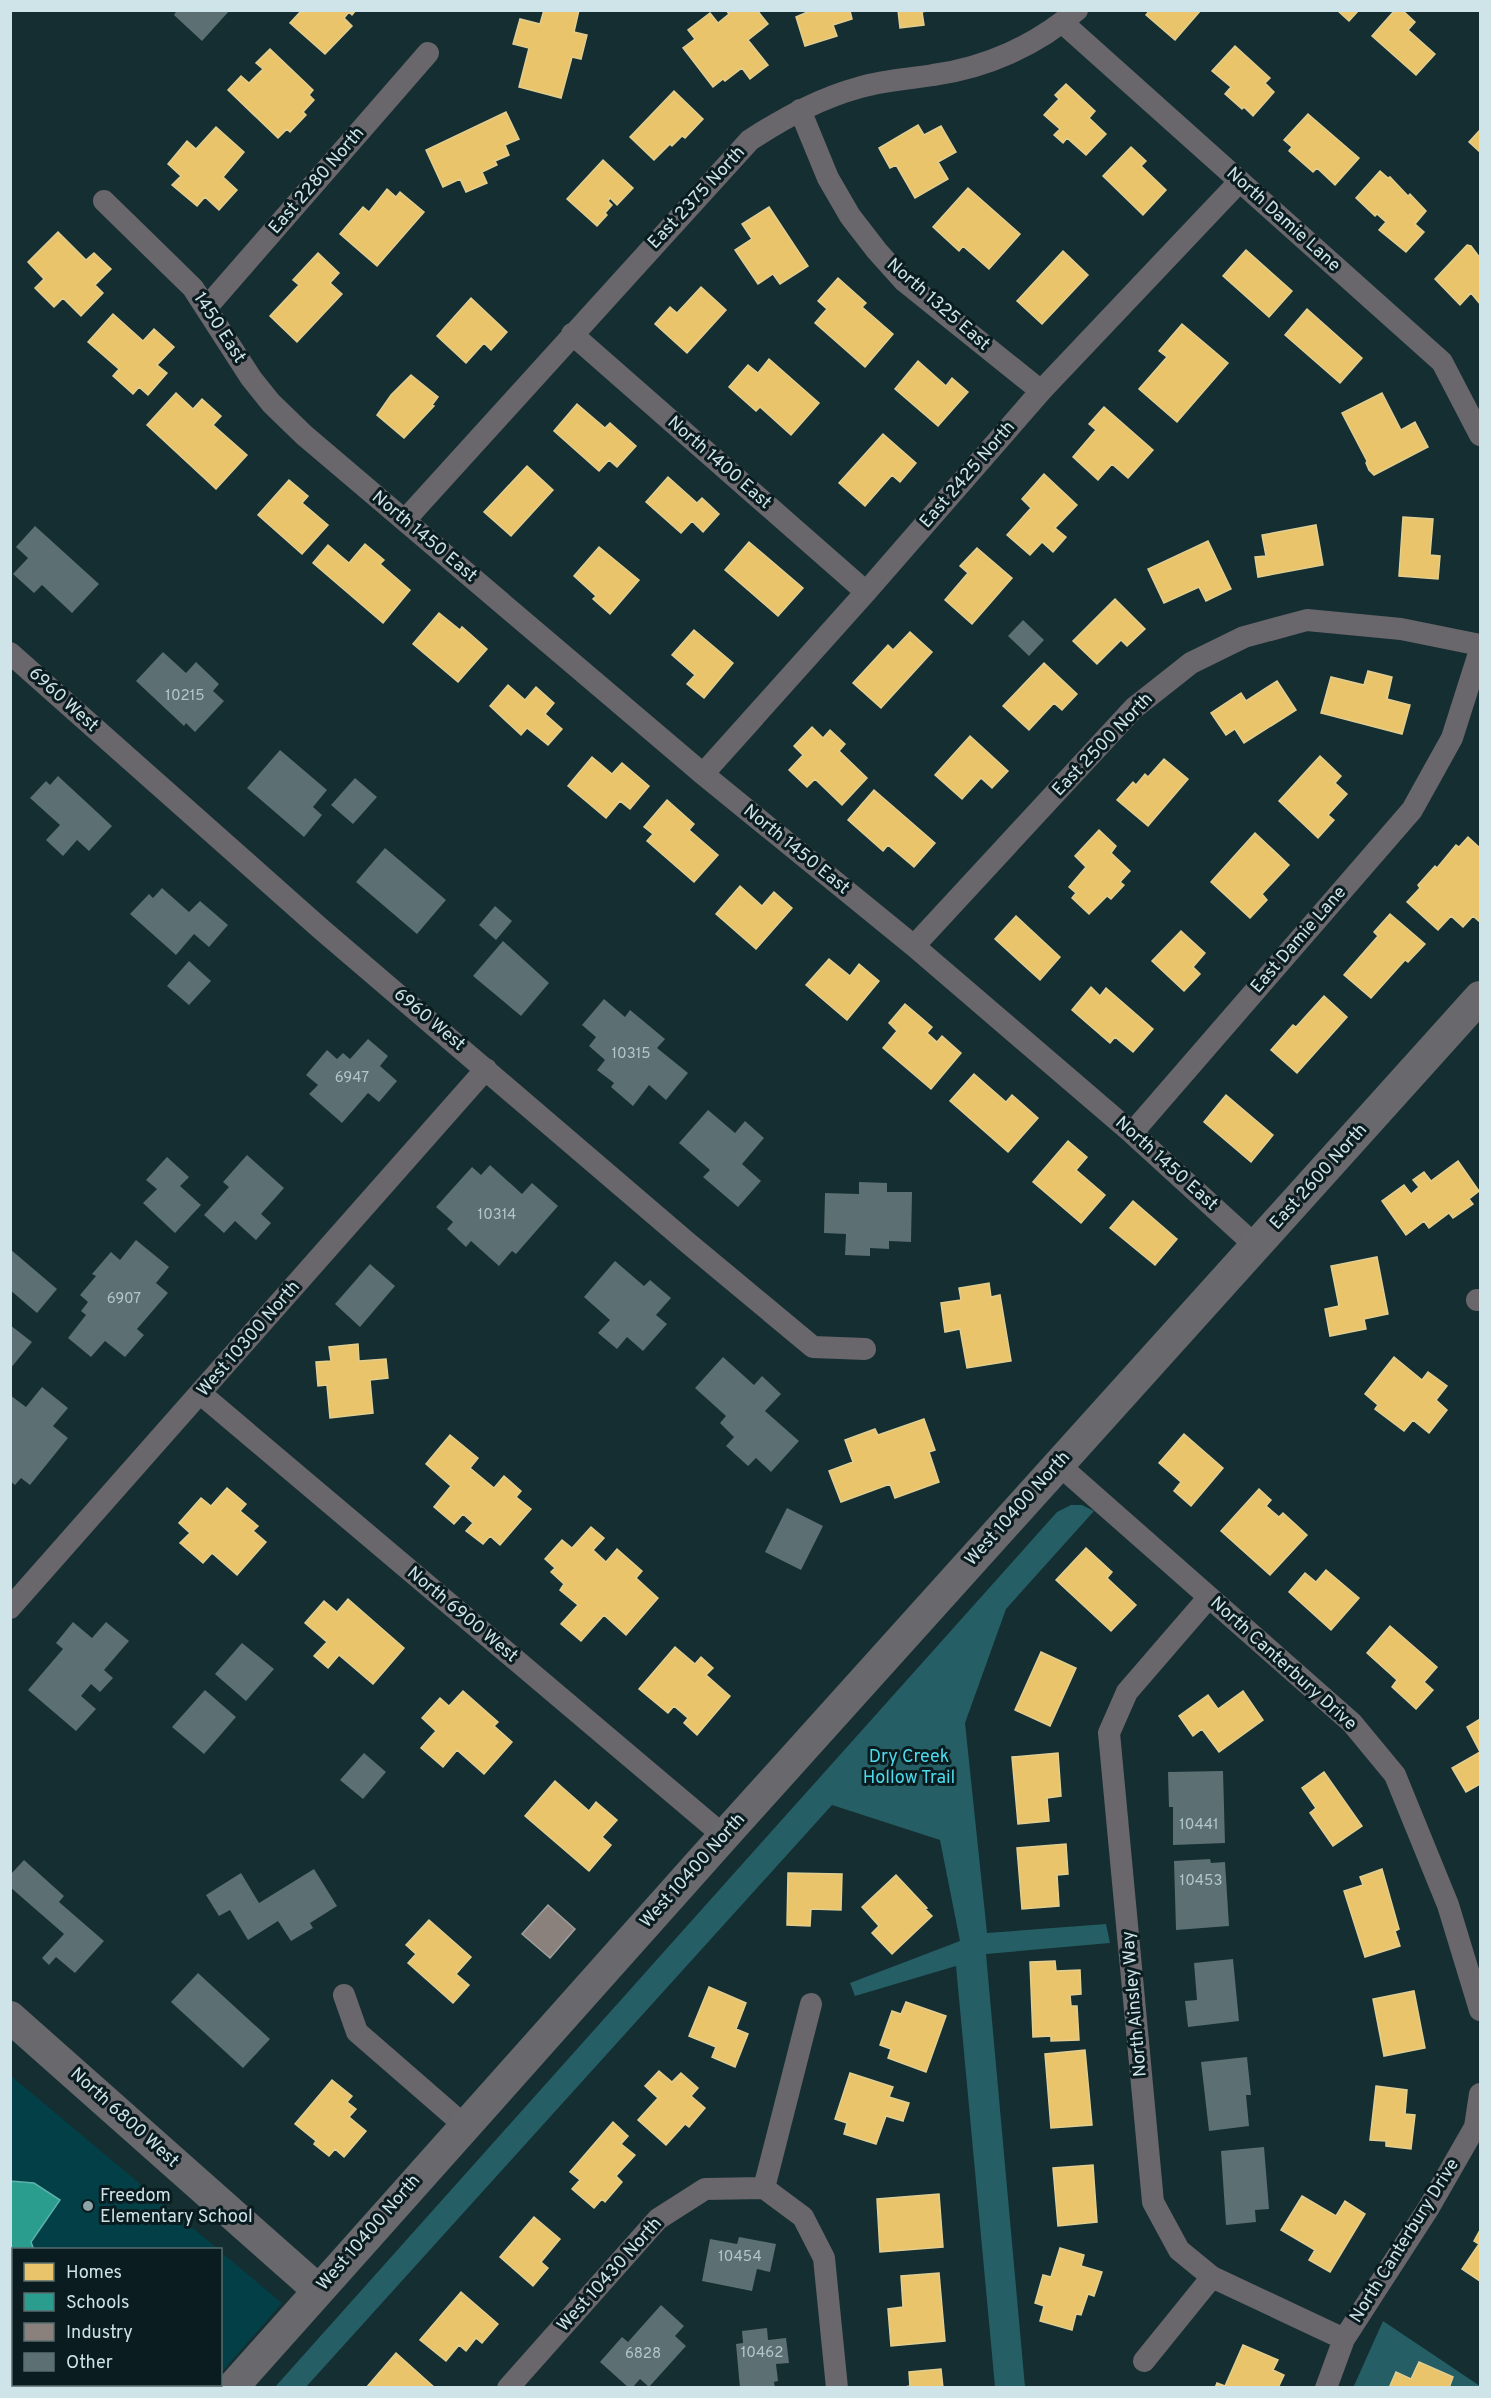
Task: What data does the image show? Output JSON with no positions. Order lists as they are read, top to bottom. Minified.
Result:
{"streets":{"street":["East 2280 North","East 2375 North","North Damie Lane","North 1325 East","1450 East","North 1400 East","East 2425 North","North 1450 East","6960 West","East 2500 North","East Damie Lane","East 2600 North","West 10300 North","West 10400 North","North 6900 West","North Canterbury Drive","North Ainsley Way","North 6800 West","West 10430 North"]},"crossings":[["East 2280 North","1450 East"],["East 2375 North","North Damie Lane"],["East 2375 North","North 1325 East"],["East 2375 North","North 1400 East"],["East 2375 North","North 1450 East"],["North Damie Lane","East 2425 North"],["North 1325 East","East 2425 North"],["1450 East","North 1450 East"],["North 1400 East","East 2425 North"],["East 2425 North","North 1450 East"],["North 1450 East","East 2500 North"],["North 1450 East","East Damie Lane"],["North 1450 East","East 2600 North"],["6960 West","West 10300 North"],["East 2600 North","West 10400 North"],["West 10300 North","North 6900 West"],["West 10400 North","North 6900 West"],["West 10400 North","North Canterbury Drive"],["West 10400 North","North 6800 West"],["North Canterbury Drive","North Ainsley Way"]],"parks":["Dry Creek Hollow Trail"],"places":["Freedom Elementary School"],"house_numbers":["10215","10315","6947","10314","6907","10441","10453","10454","10462","6828"],"legend":["Homes","Schools","Industry","Other"]}
